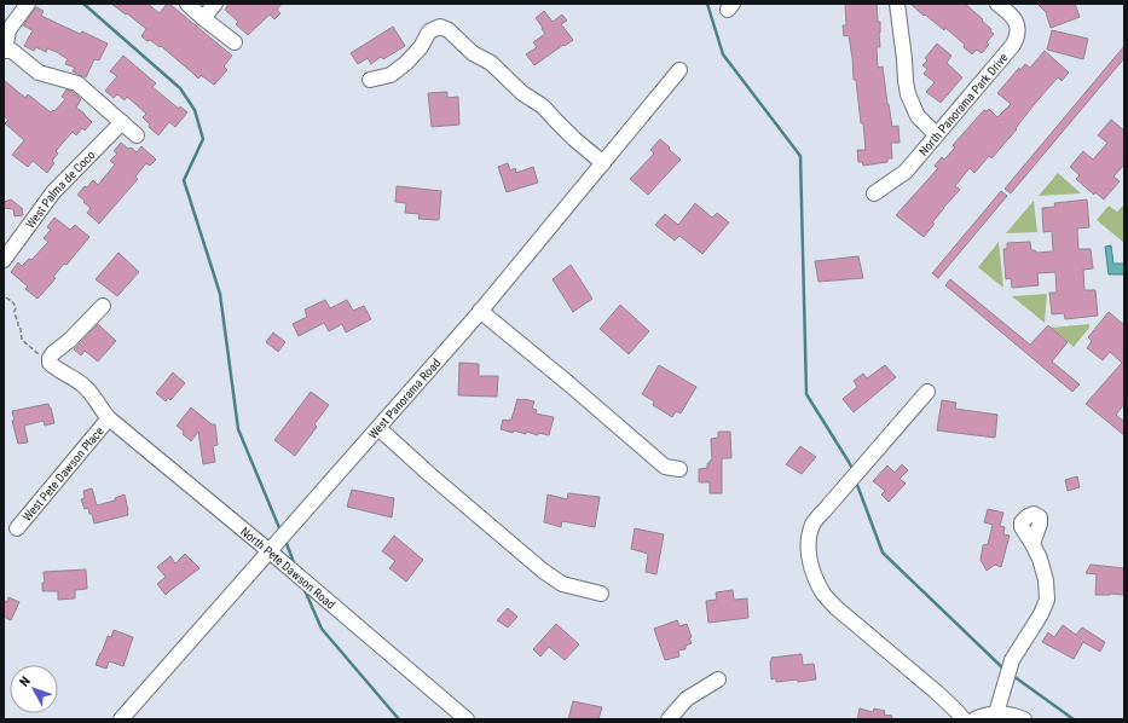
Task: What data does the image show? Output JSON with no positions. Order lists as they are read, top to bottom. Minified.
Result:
{"streets":{"street":["North Panorama Park Drive","West Palma de Coco","West Panorama Road","West Pete Dawson Place","North Pete Dawson Road"]},"crossings":[["West Panorama Road","North Pete Dawson Road"],["West Pete Dawson Place","North Pete Dawson Road"]],"north":"top left"}
